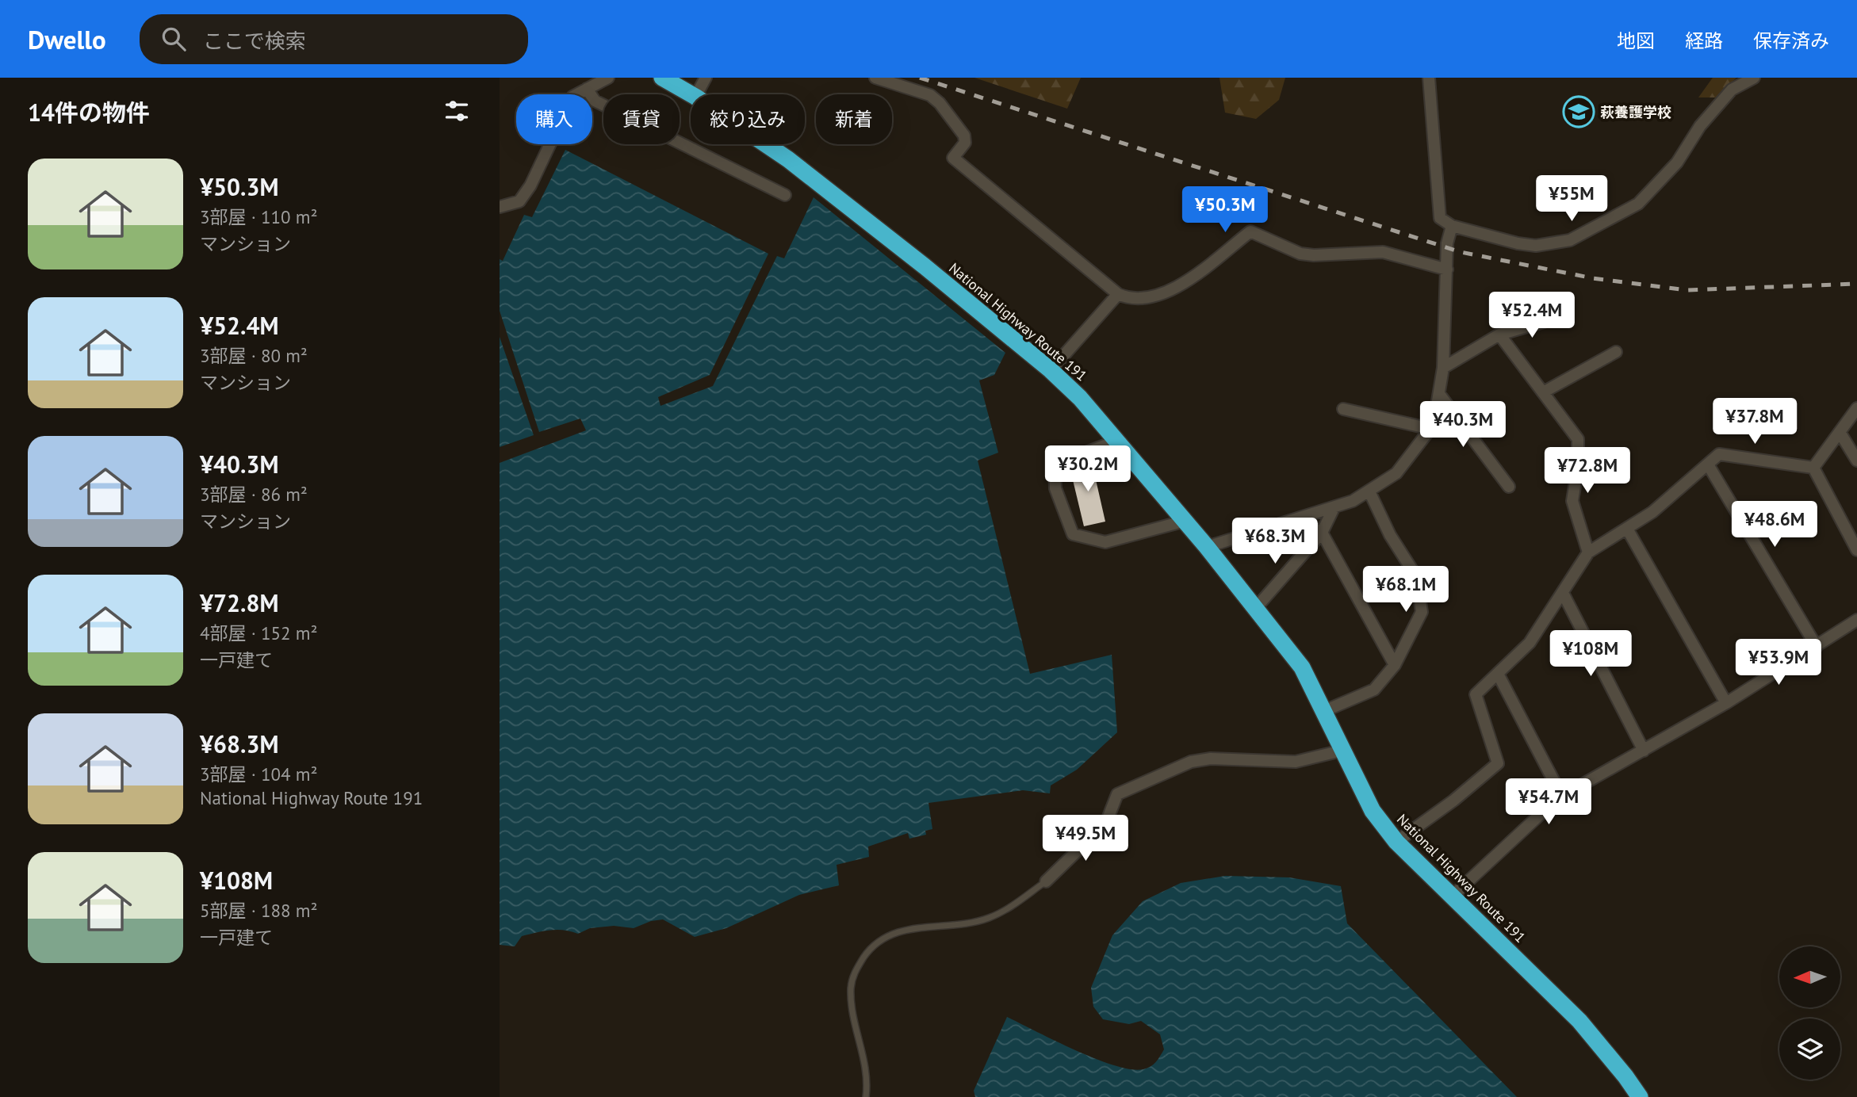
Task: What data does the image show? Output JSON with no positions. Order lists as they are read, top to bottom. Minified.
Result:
{"streets":{"highway":["National Highway Route 191"]},"places":{"school or university":["萩養護学校"]},"north":"left","page":{"header":"Dwello","search":"ここで検索","nav":["地図","経路","保存済み"],"heading":"14件の物件","chip":["購入","賃貸","絞り込み","新着"],"list":[{"name":"¥50.3M","note":"3部屋 · 110 m² · マンション"},{"name":"¥52.4M","note":"3部屋 · 80 m² · マンション"},{"name":"¥40.3M","note":"3部屋 · 86 m² · マンション"},{"name":"¥72.8M","note":"4部屋 · 152 m² · 一戸建て"},{"name":"¥68.3M","note":"3部屋 · 104 m² · National Highway Route 191"},{"name":"¥108M","note":"5部屋 · 188 m² · 一戸建て"}],"price":["¥55M","¥50.3M","¥52.4M","¥37.8M","¥40.3M","¥30.2M","¥72.8M","¥48.6M","¥68.3M","¥68.1M","¥108M","¥53.9M","¥54.7M","¥49.5M"]}}
